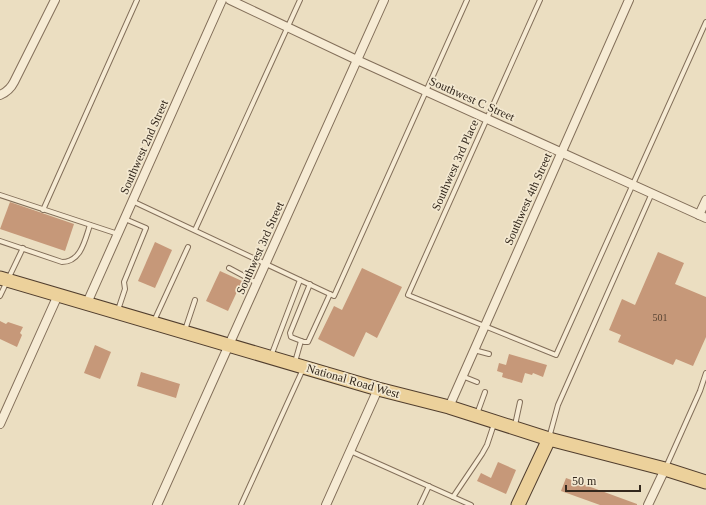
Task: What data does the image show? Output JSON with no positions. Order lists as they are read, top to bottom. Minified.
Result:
{"streets":{"main road":["National Road West"],"street":["Southwest C Street","Southwest 2nd Street","Southwest 4th Street","Southwest 3rd Street"],"lane":["Southwest 3rd Place"]},"crossings":[["Southwest C Street","Southwest 3rd Place"],["Southwest C Street","Southwest 4th Street"],["Southwest C Street","Southwest 3rd Street"],["Southwest 2nd Street","National Road West"],["Southwest 3rd Place","Southwest 4th Street"],["Southwest 4th Street","National Road West"],["Southwest 3rd Street","National Road West"]],"house_numbers":["501"],"scale_bar":"50 m"}
